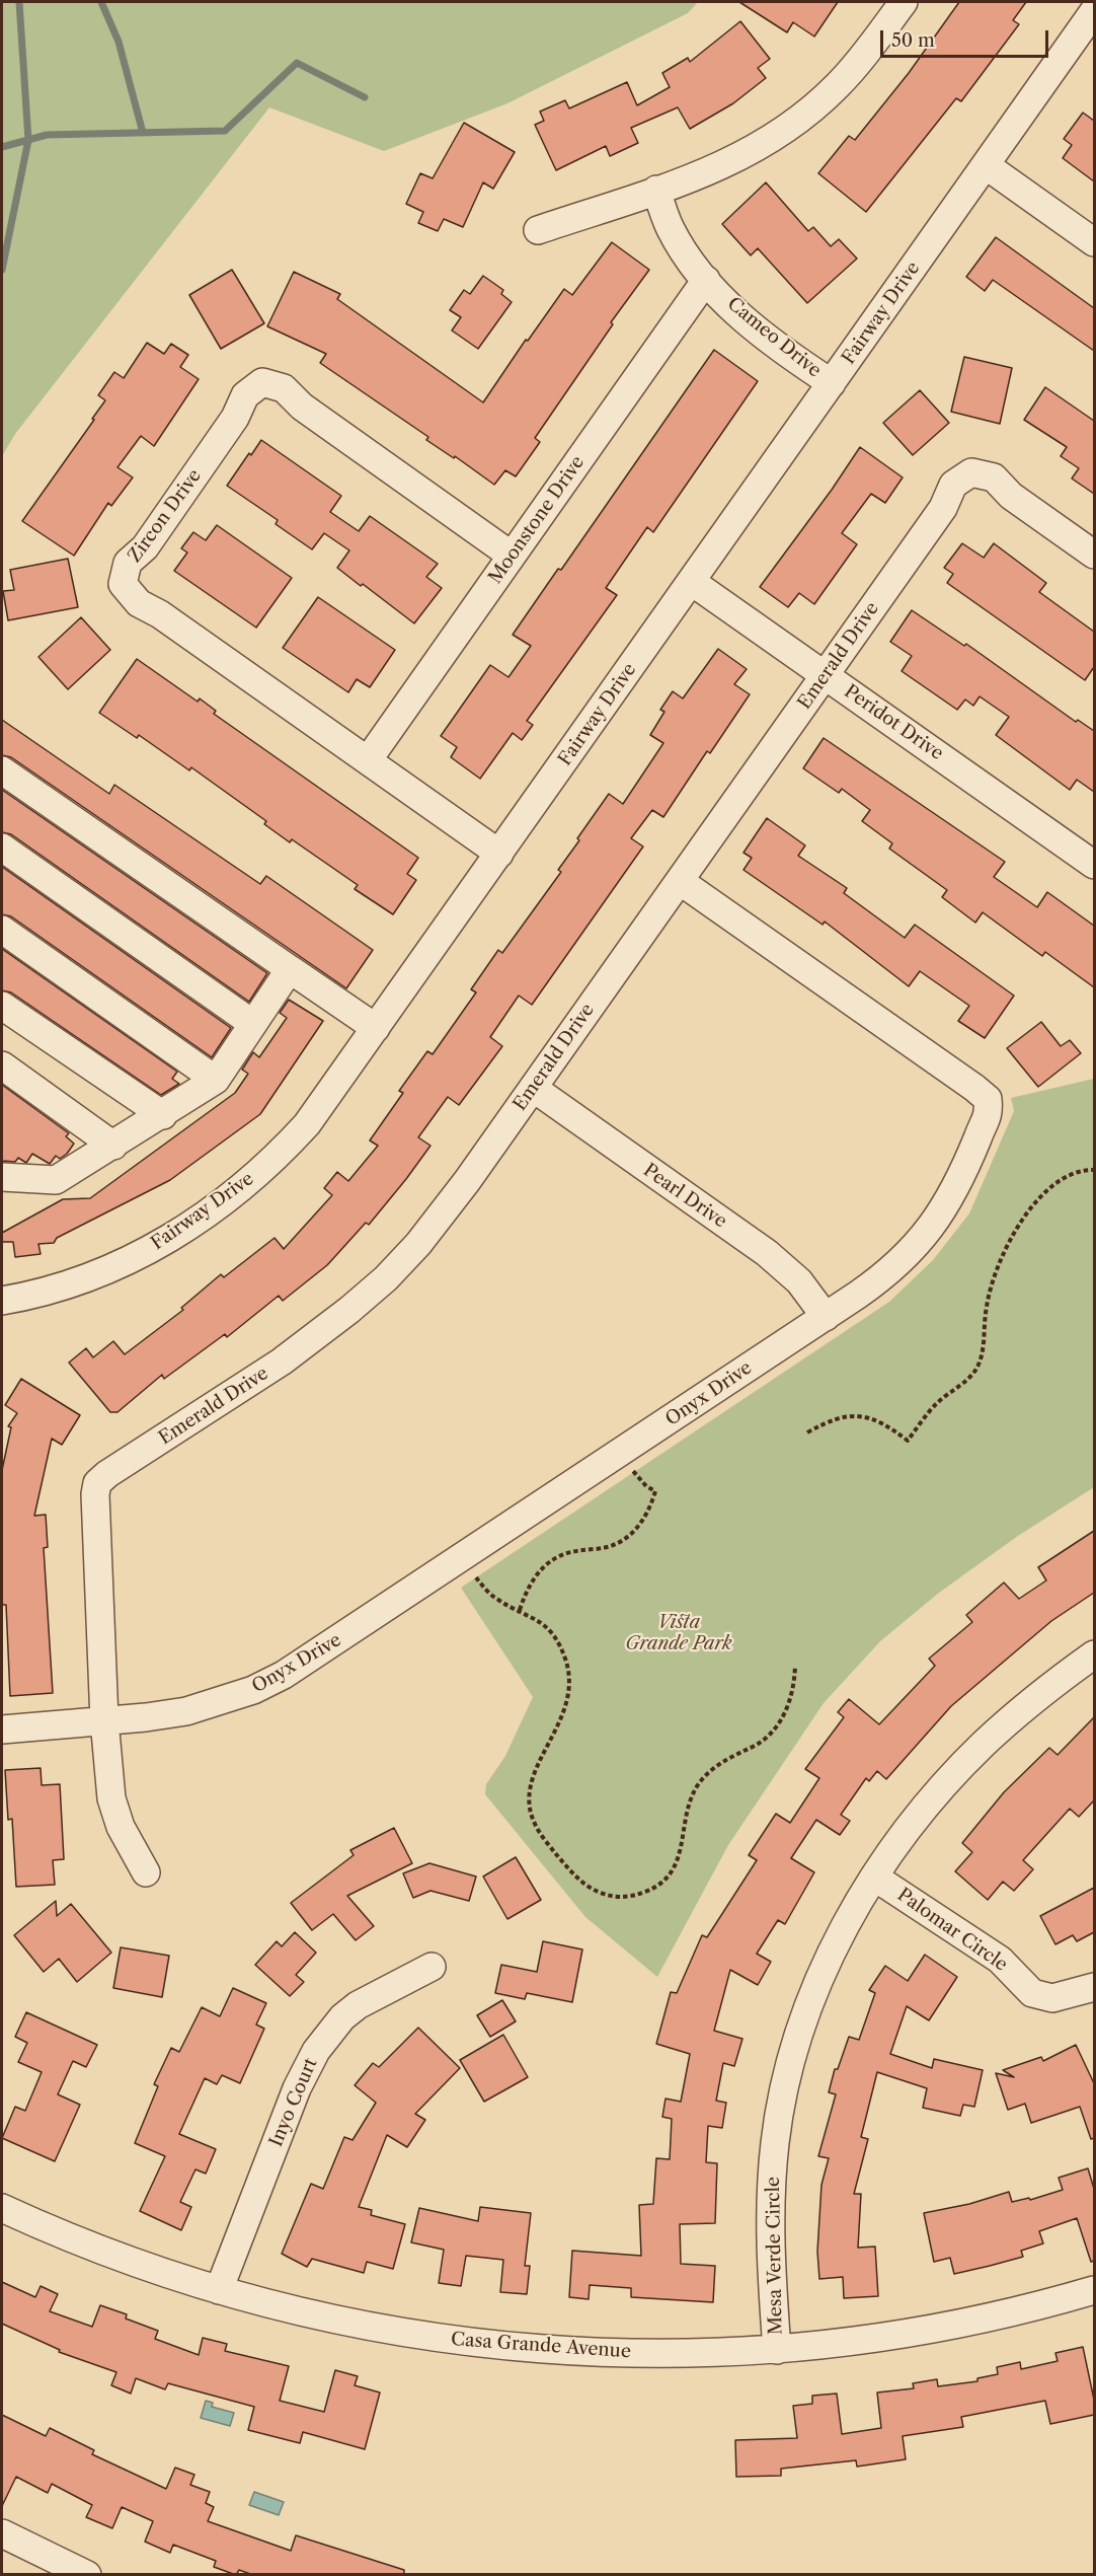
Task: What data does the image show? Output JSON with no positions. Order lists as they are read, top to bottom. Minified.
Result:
{"streets":{"street":["Fairway Drive","Cameo Drive","Zircon Drive","Moonstone Drive","Emerald Drive","Peridot Drive","Pearl Drive","Onyx Drive","Palomar Circle","Inyo Court","Mesa Verde Circle","Casa Grande Avenue"]},"crossings":[["Fairway Drive","Cameo Drive"],["Fairway Drive","Zircon Drive"],["Fairway Drive","Peridot Drive"],["Cameo Drive","Moonstone Drive"],["Zircon Drive","Moonstone Drive"],["Emerald Drive","Peridot Drive"],["Emerald Drive","Pearl Drive"],["Emerald Drive","Onyx Drive"],["Pearl Drive","Onyx Drive"],["Palomar Circle","Mesa Verde Circle"],["Inyo Court","Casa Grande Avenue"],["Mesa Verde Circle","Casa Grande Avenue"]],"parks":["Vista Grande Park"],"scale_bar":"50 m"}
